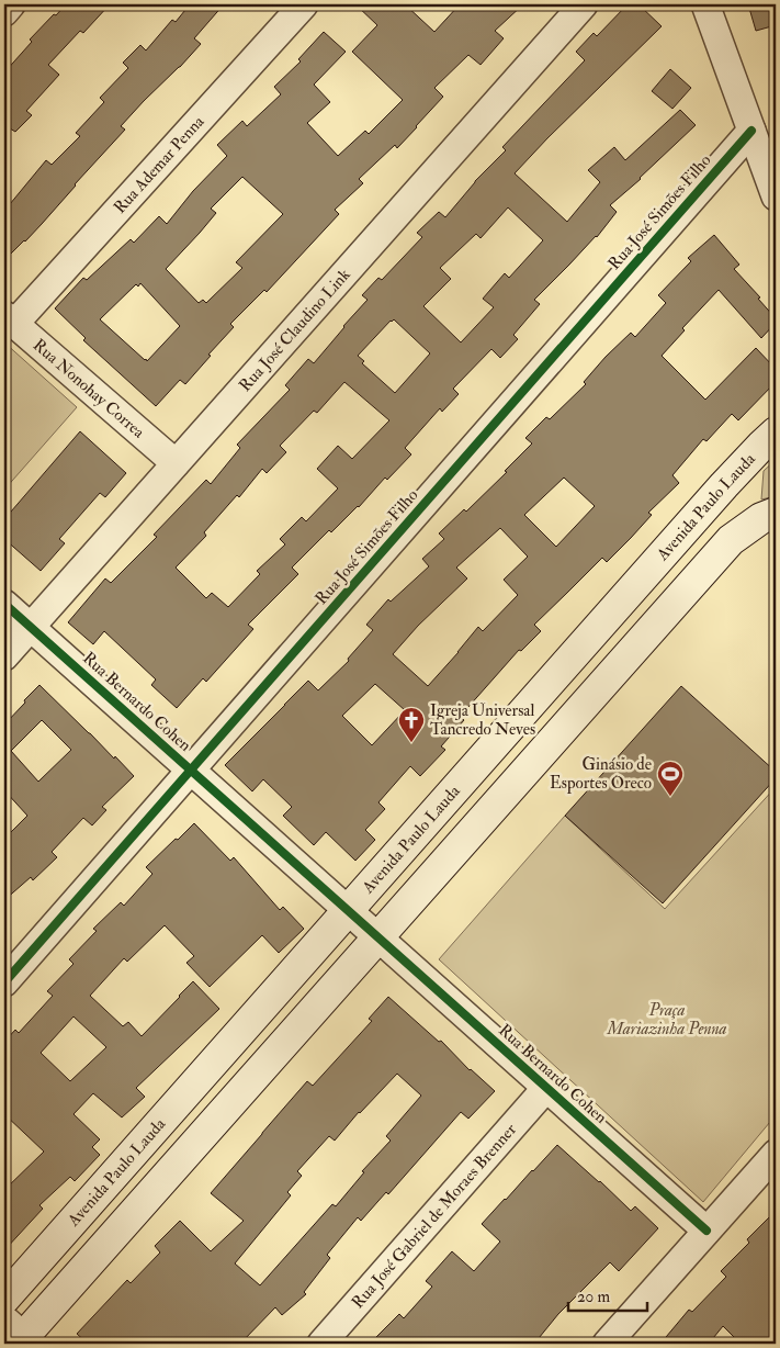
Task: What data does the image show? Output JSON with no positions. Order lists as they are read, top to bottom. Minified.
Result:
{"streets":{"main road":["Avenida Paulo Lauda"],"street":["Rua Ademar Penna","Rua José Simões Filho","Rua José Claudino Link","Rua Nonohay Correa","Rua Bernardo Cohen","Rua José Gabriel de Moraes Brenner"]},"crossings":[["Rua Ademar Penna","Rua Nonohay Correa"],["Rua José Simões Filho","Rua Bernardo Cohen"],["Rua José Claudino Link","Rua Nonohay Correa"],["Rua José Claudino Link","Rua Bernardo Cohen"],["Avenida Paulo Lauda","Rua Bernardo Cohen"],["Rua Bernardo Cohen","Rua José Gabriel de Moraes Brenner"]],"parks":["Praça Mariazinha Penna"],"places":{"church":["Igreja Universal Tancredo Neves"],"sports":["Ginásio de Esportes Oreco"]},"scale_bar":"20 m"}
